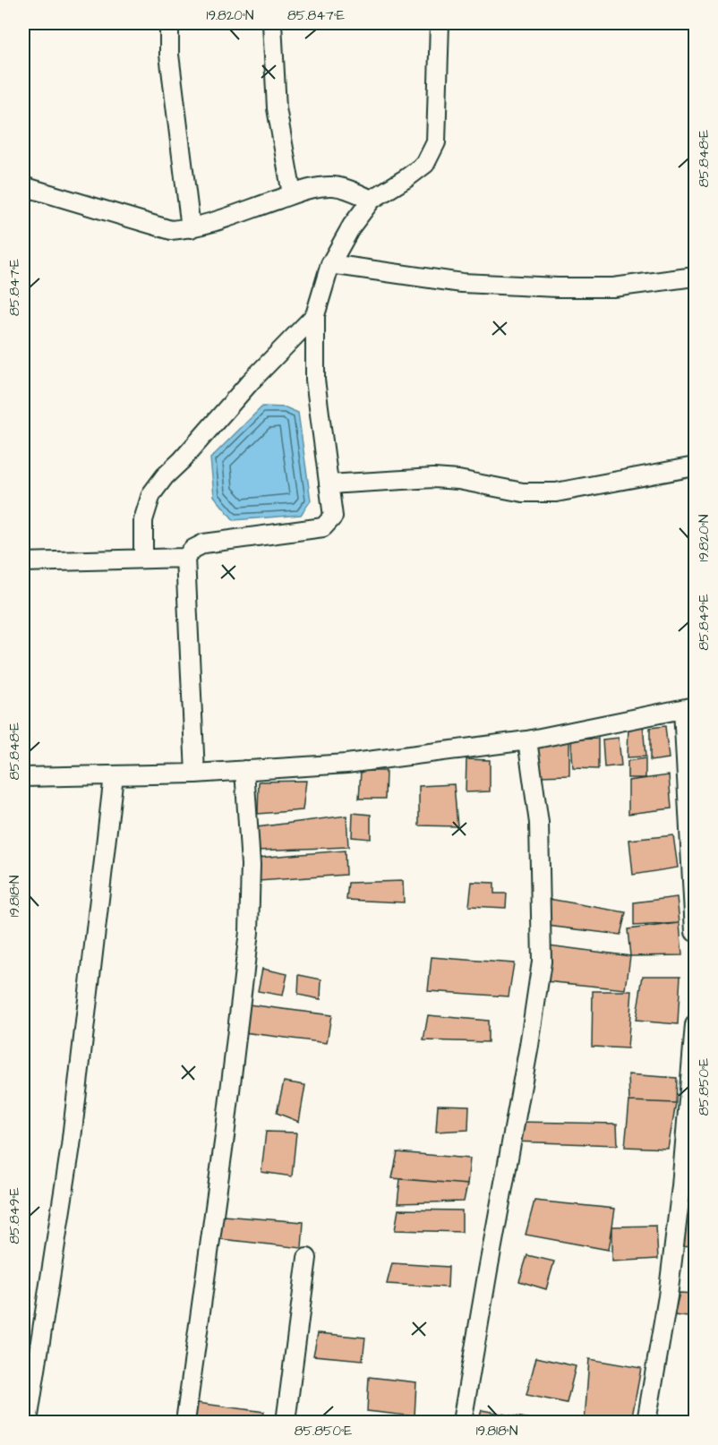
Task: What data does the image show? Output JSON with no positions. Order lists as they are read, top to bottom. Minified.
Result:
{"coordinates":["19.820°N","85.847°E","85.848°E","85.849°E","19.818°N","85.850°E"]}
